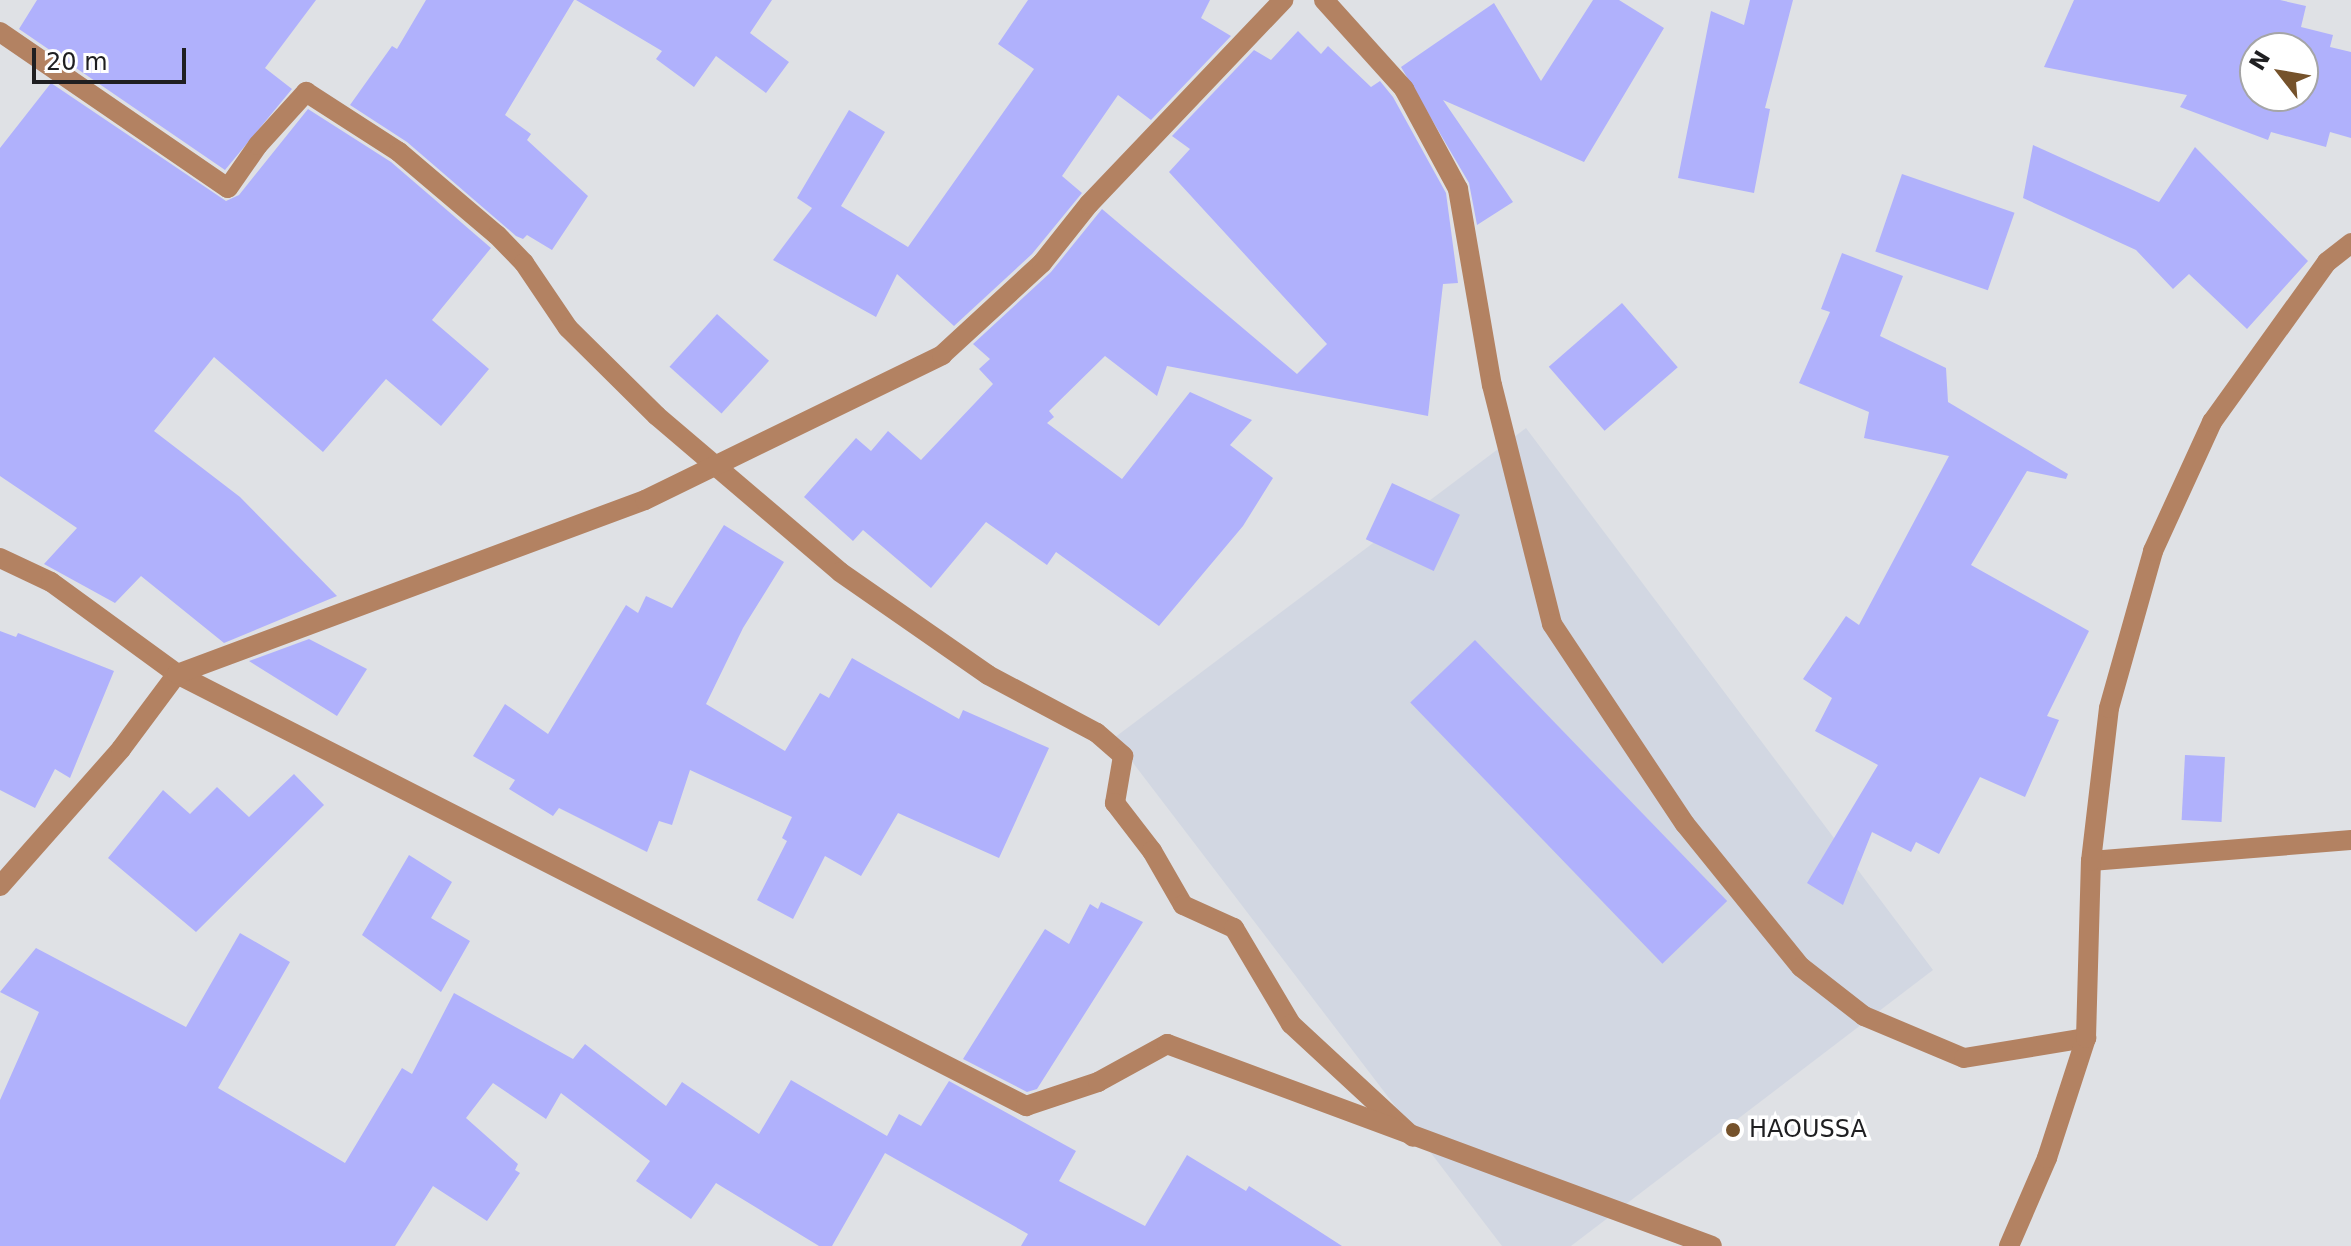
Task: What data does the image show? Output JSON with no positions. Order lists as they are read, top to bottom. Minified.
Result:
{"places":["HAOUSSA"],"scale_bar":"20 m","north":"top left"}
